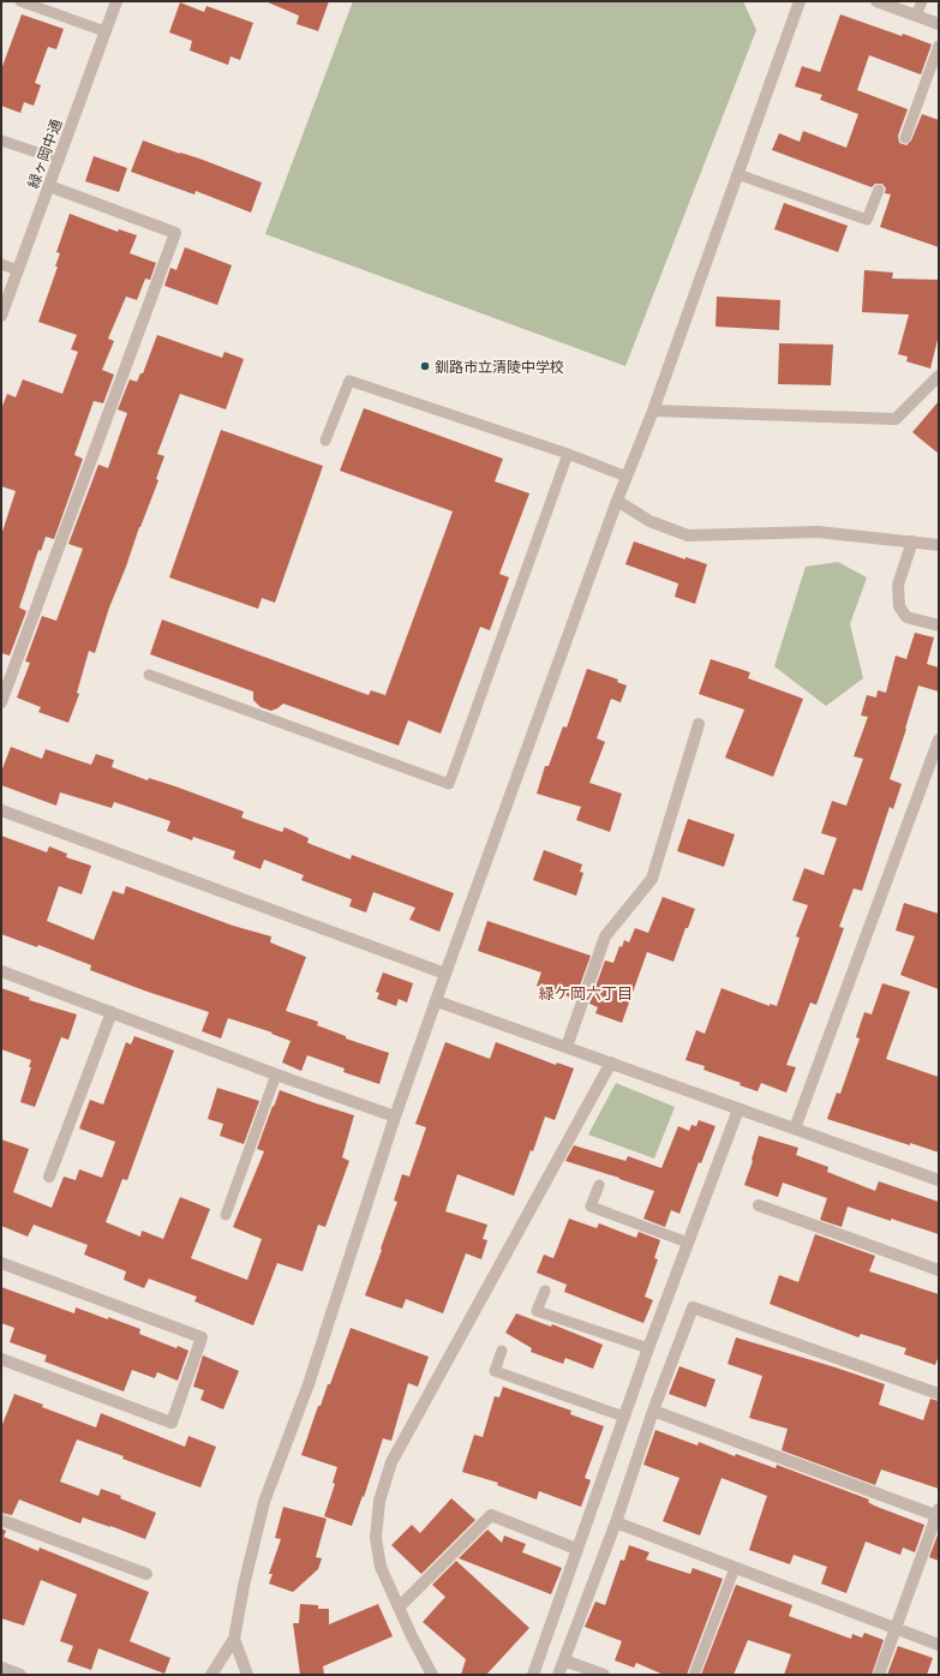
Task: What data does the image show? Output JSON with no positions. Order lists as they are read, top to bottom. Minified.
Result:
{"streets":{"street":["緑ヶ岡中通"]},"districts":["緑ケ岡六丁目"],"places":["釧路市立清陵中学校"]}
